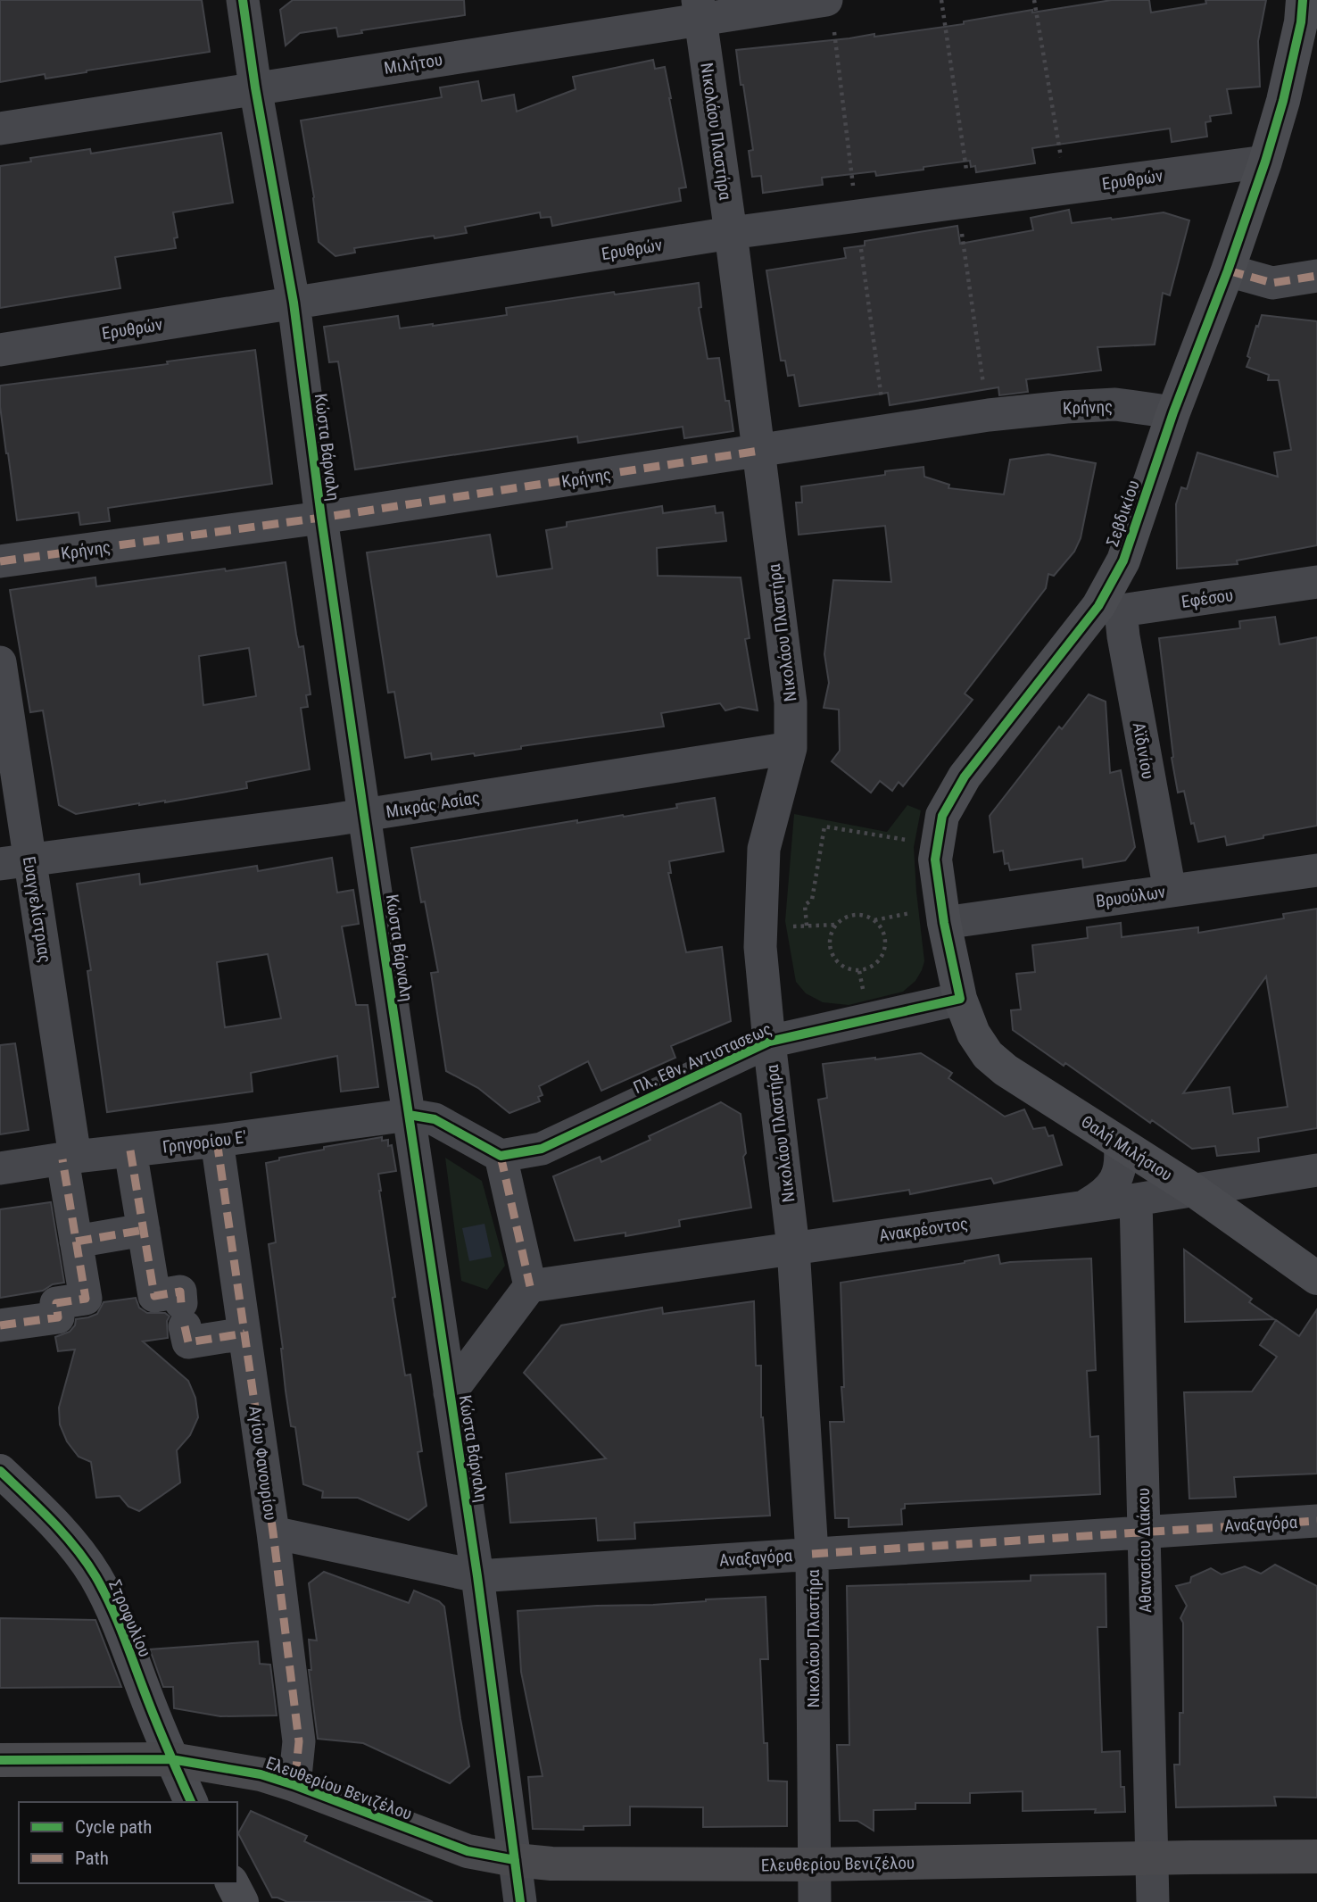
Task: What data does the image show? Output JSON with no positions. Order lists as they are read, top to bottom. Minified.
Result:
{"streets":{"main road":["Ελευθερίου Βενιζέλου"],"street":["Μιλήτου","Νικολάου Πλαστήρα","Ερυθρών","Κρήνης","Κώστα Βάρναλη","Σεβδικίου","Εφέσου","Αϊδινίου","Μικράς Ασίας","Βρυούλων","Ευαγγελίστριας","Πλ. Εθν. Αντιστασεως","Γρηγορίου Ε'","Θαλή Μιλήσιου","Ανακρέοντος","Αγίου Φανουρίου","Αναξαγόρα","Αθανασίου Διάκου","Στροφυλίου"]},"crossings":[["Μιλήτου","Νικολάου Πλαστήρα"],["Μιλήτου","Κώστα Βάρναλη"],["Νικολάου Πλαστήρα","Ερυθρών"],["Νικολάου Πλαστήρα","Κρήνης"],["Νικολάου Πλαστήρα","Μικράς Ασίας"],["Νικολάου Πλαστήρα","Πλ. Εθν. Αντιστασεως"],["Νικολάου Πλαστήρα","Ανακρέοντος"],["Νικολάου Πλαστήρα","Αναξαγόρα"],["Νικολάου Πλαστήρα","Ελευθερίου Βενιζέλου"],["Ερυθρών","Κώστα Βάρναλη"],["Ερυθρών","Σεβδικίου"],["Κρήνης","Κώστα Βάρναλη"],["Κρήνης","Σεβδικίου"],["Κώστα Βάρναλη","Μικράς Ασίας"],["Κώστα Βάρναλη","Γρηγορίου Ε'"],["Κώστα Βάρναλη","Αναξαγόρα"],["Κώστα Βάρναλη","Ελευθερίου Βενιζέλου"],["Σεβδικίου","Εφέσου"],["Σεβδικίου","Αϊδινίου"],["Σεβδικίου","Βρυούλων"],["Σεβδικίου","Πλ. Εθν. Αντιστασεως"],["Σεβδικίου","Θαλή Μιλήσιου"],["Εφέσου","Αϊδινίου"],["Αϊδινίου","Βρυούλων"],["Μικράς Ασίας","Ευαγγελίστριας"],["Ευαγγελίστριας","Γρηγορίου Ε'"],["Πλ. Εθν. Αντιστασεως","Θαλή Μιλήσιου"],["Γρηγορίου Ε'","Αγίου Φανουρίου"],["Θαλή Μιλήσιου","Ανακρέοντος"],["Ανακρέοντος","Αθανασίου Διάκου"],["Αγίου Φανουρίου","Αναξαγόρα"],["Αγίου Φανουρίου","Ελευθερίου Βενιζέλου"],["Αναξαγόρα","Αθανασίου Διάκου"],["Αθανασίου Διάκου","Ελευθερίου Βενιζέλου"],["Στροφυλίου","Ελευθερίου Βενιζέλου"]],"legend":["Cycle path","Path"]}
